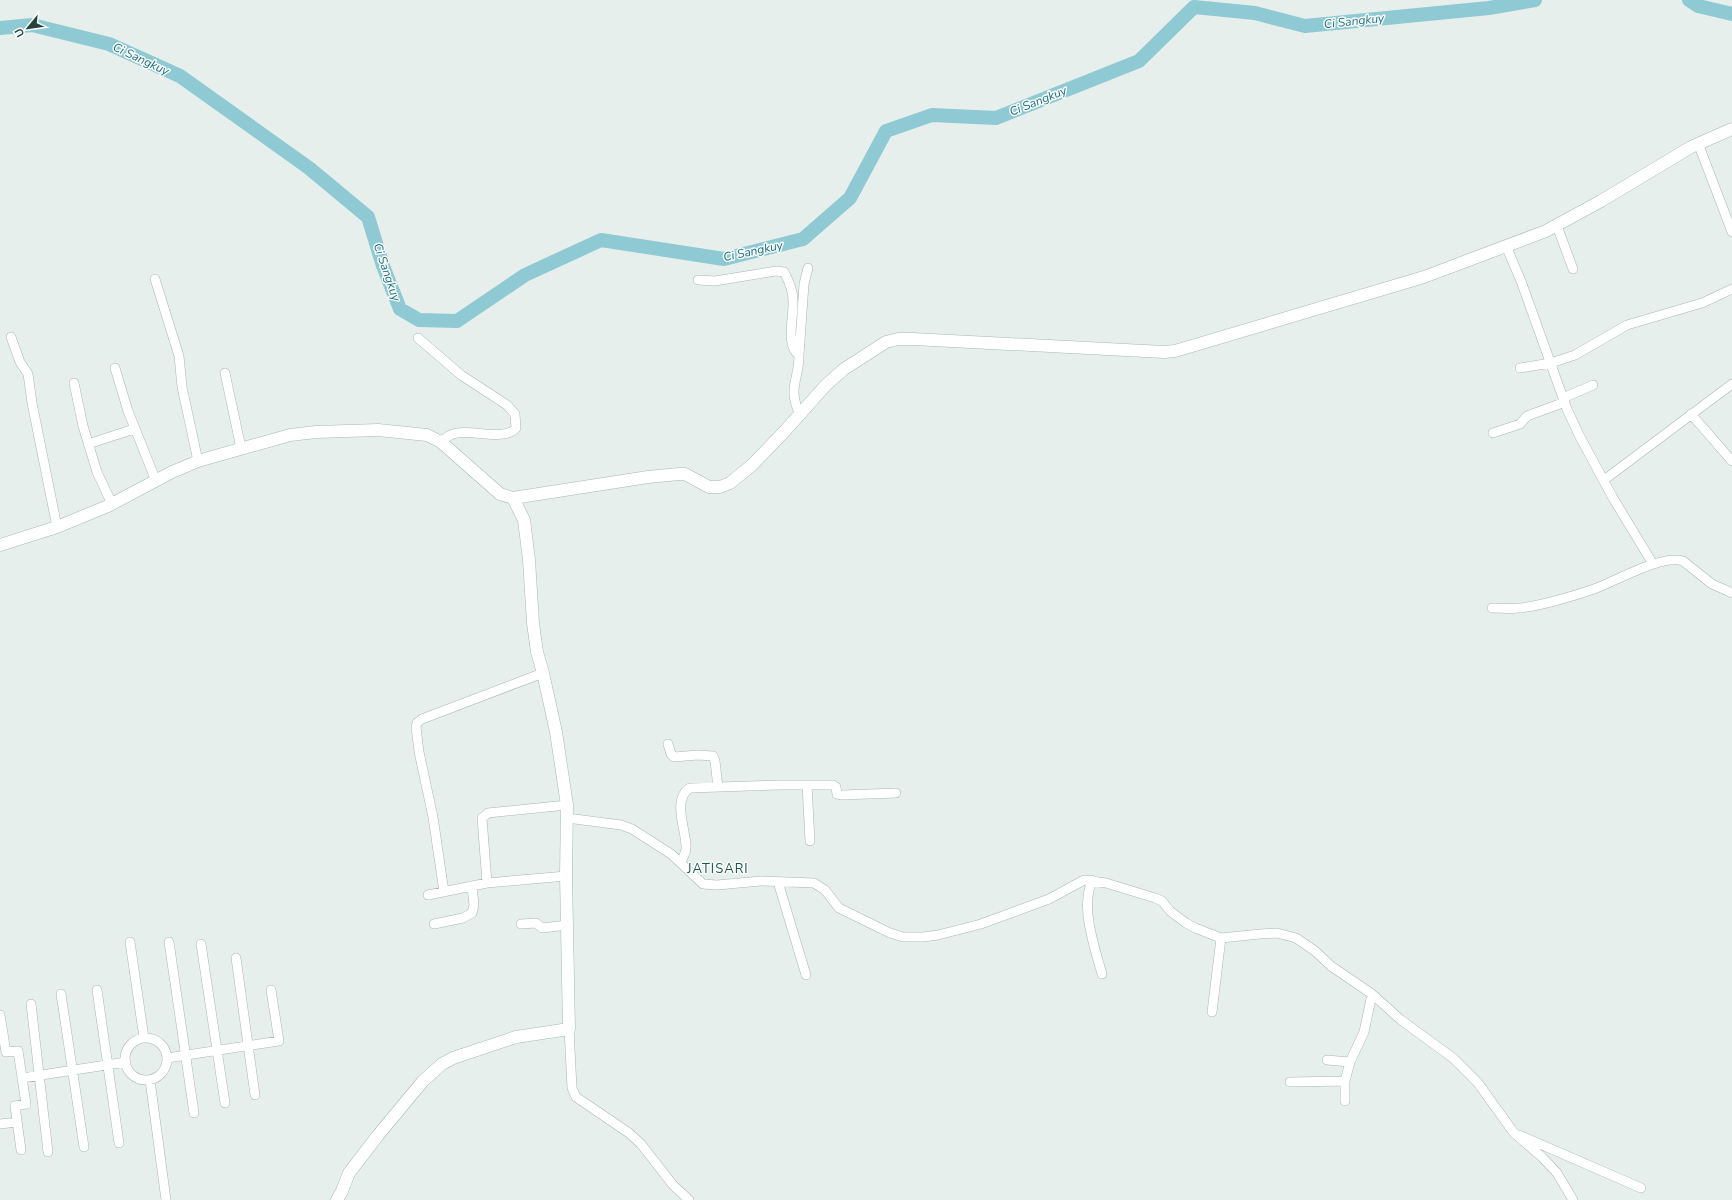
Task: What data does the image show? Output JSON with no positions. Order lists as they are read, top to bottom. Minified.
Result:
{"districts":["JATISARI"],"water":["Ci Sangkuy"],"north":"bottom left"}
